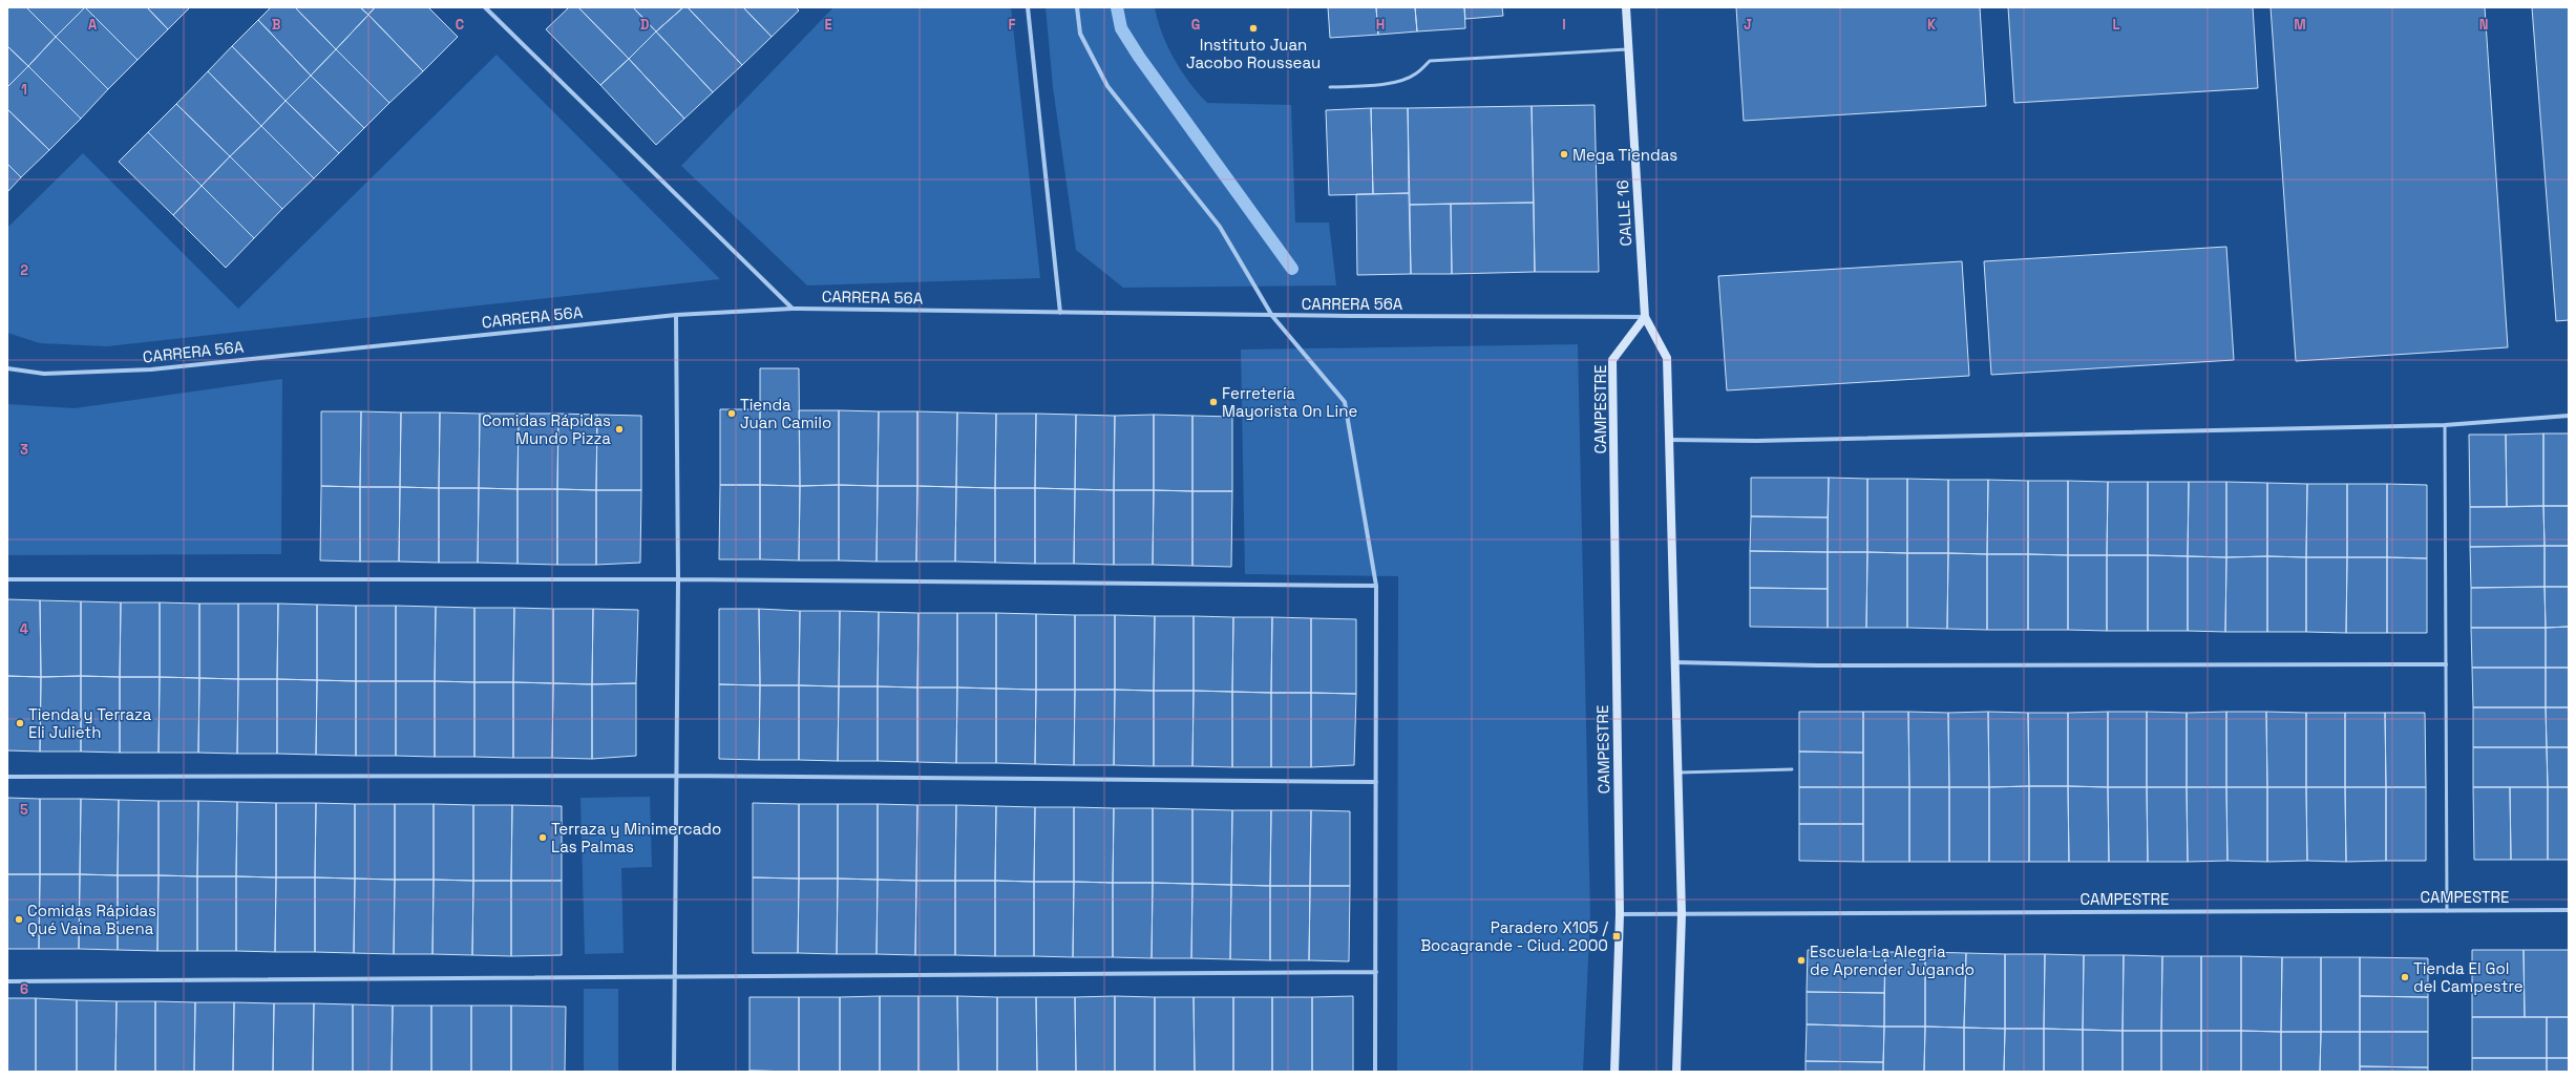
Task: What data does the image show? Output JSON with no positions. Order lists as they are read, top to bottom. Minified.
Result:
{"streets":{"street":["CALLE 16","CARRERA 56A","CAMPESTRE"]},"crossings":[["CALLE 16","CARRERA 56A"],["CALLE 16","CAMPESTRE"],["CARRERA 56A","CAMPESTRE"]],"places":{"other":["Instituto Juan Jacobo Rousseau","Mega Tiendas","Ferretería Mayorista On Line","Tienda Juan Camilo","Comidas Rápidas Mundo Pizza","Tienda y Terraza Eli Julieth","Terraza y Minimercado Las Palmas","Comidas Rápidas Qué Vaina Buena","Escuela La Alegria de Aprender Jugando","Tienda El Gol del Campestre"],"transit":["Paradero X105 / Bocagrande - Ciud. 2000"]},"grid":{"columns":["A","B","C","D","E","F","G","H","I","J","K","L","M","N"],"rows":["1","2","3","4","5","6"]}}
